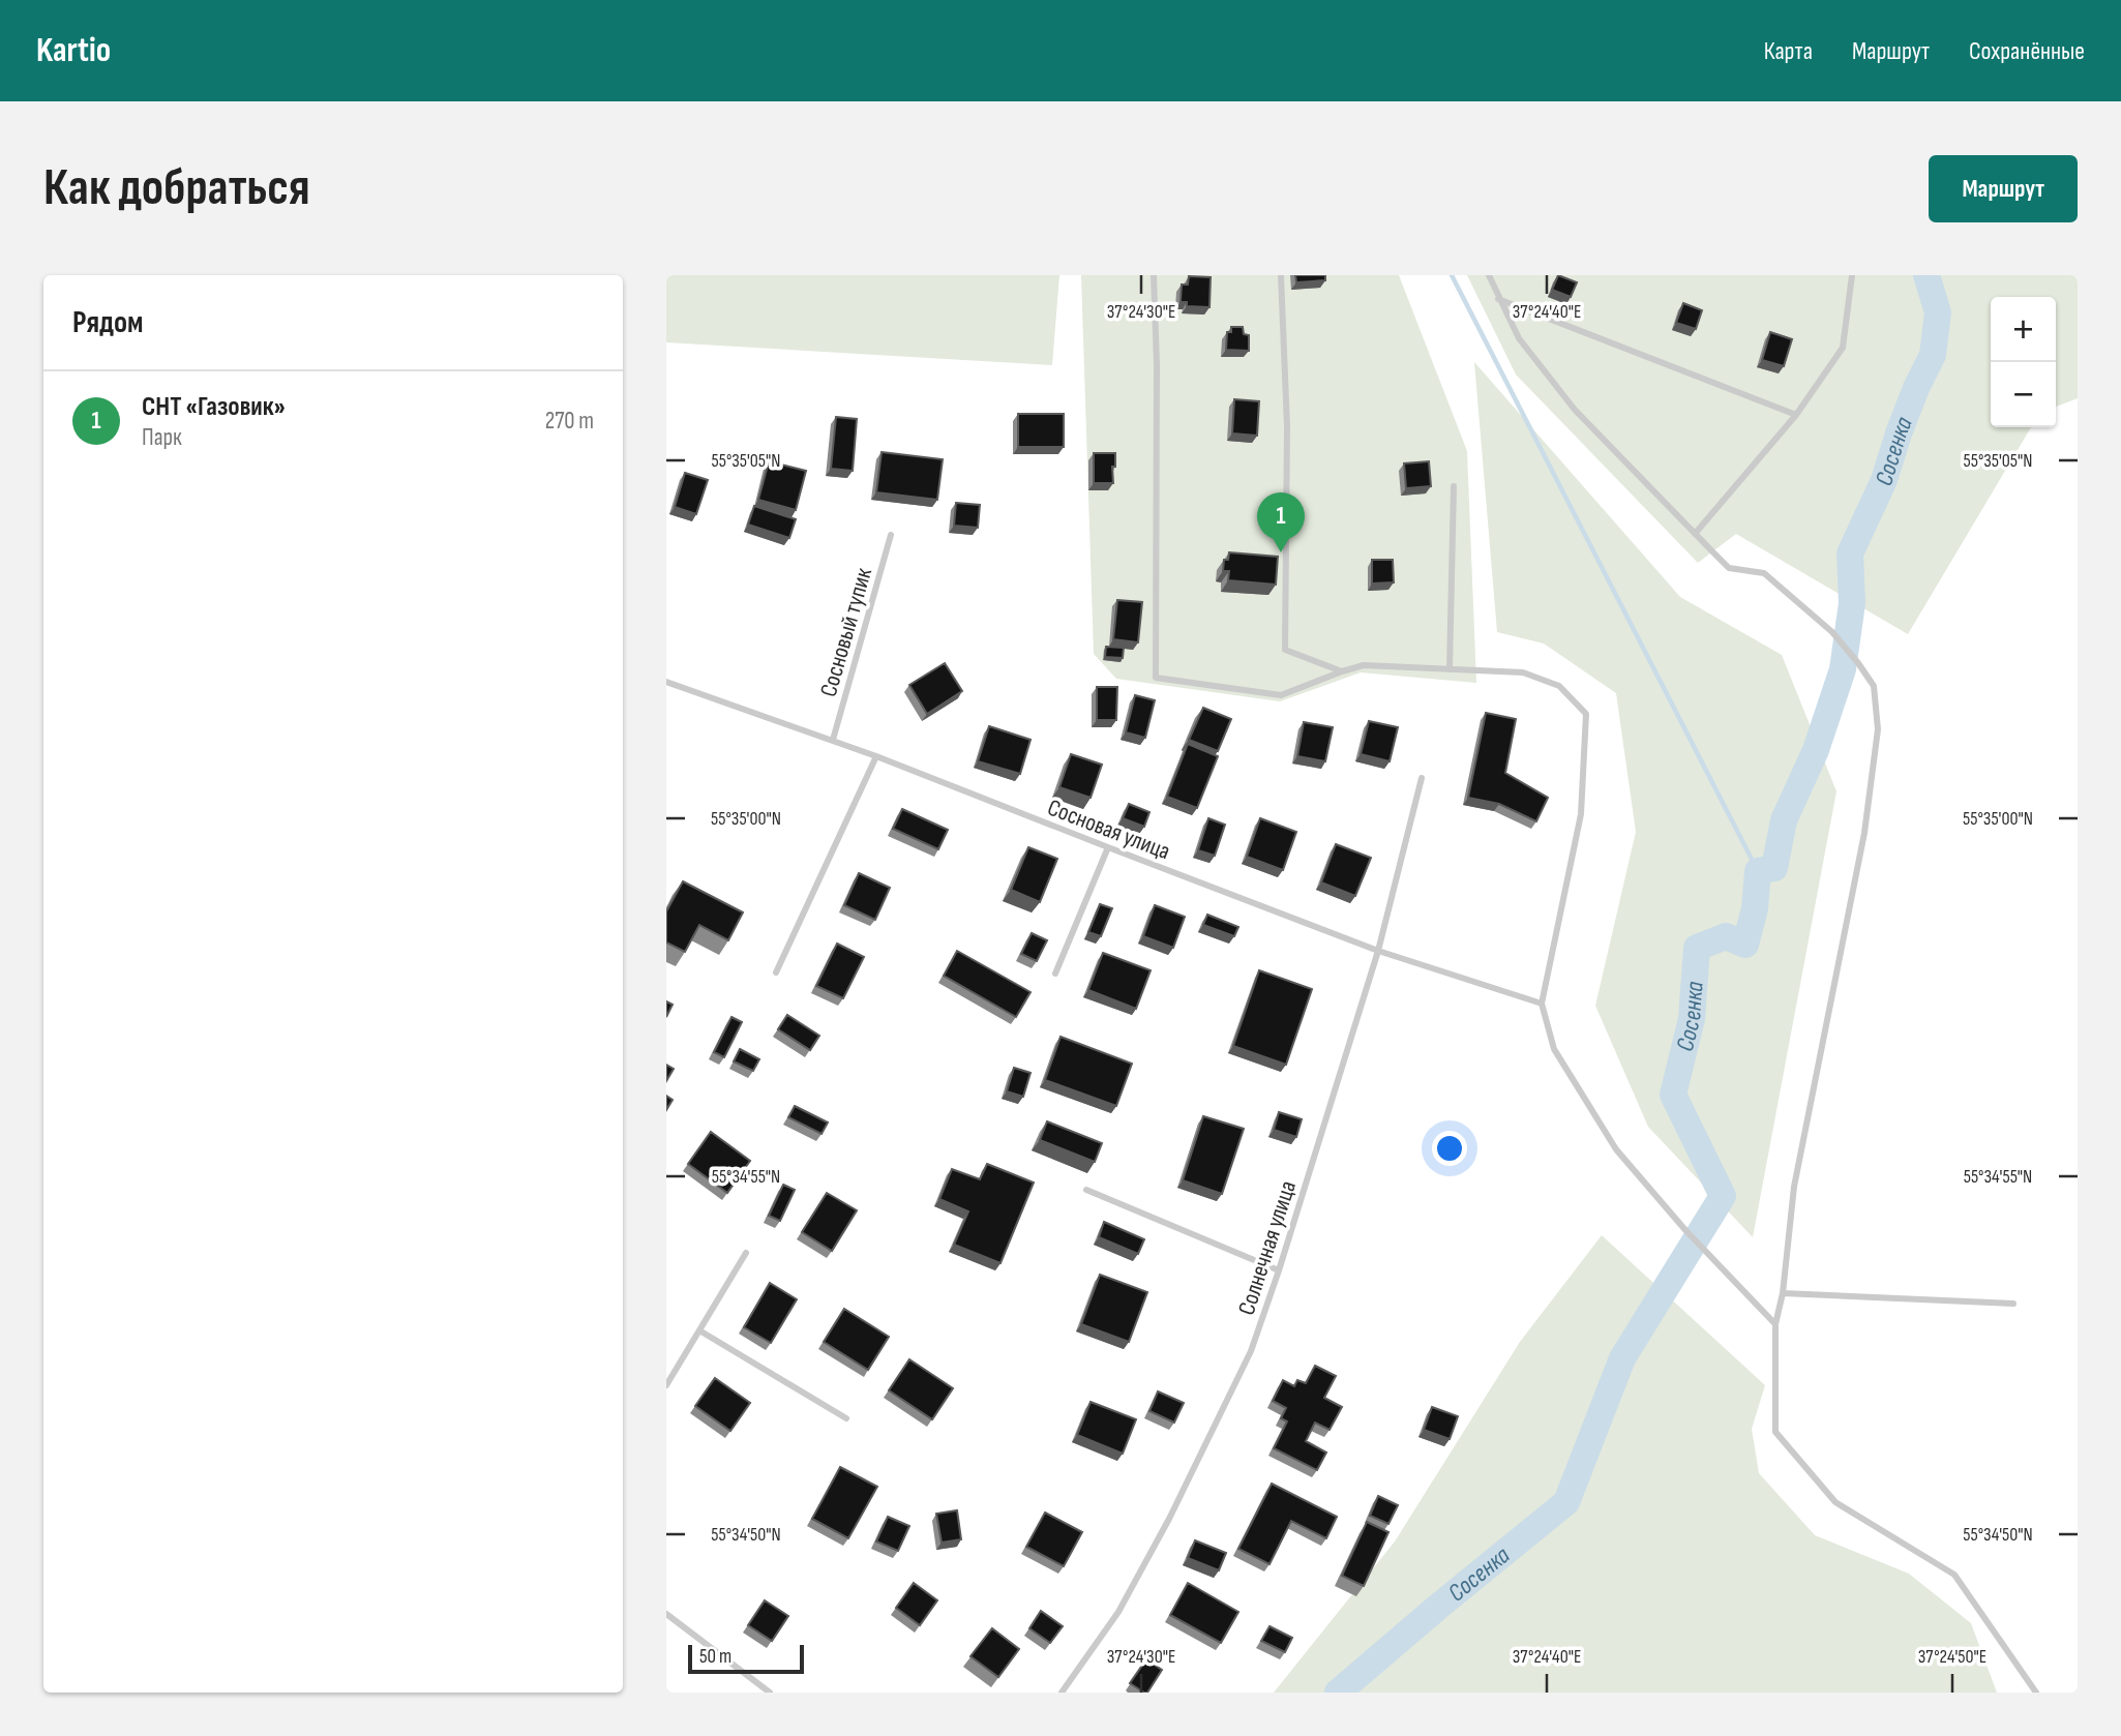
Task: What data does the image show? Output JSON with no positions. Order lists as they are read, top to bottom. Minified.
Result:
{"streets":{"lane":["Сосновый тупик","Сосновая улица","Солнечная улица"]},"crossings":[["Сосновый тупик","Сосновая улица"],["Сосновая улица","Солнечная улица"]],"water":["Сосенка"],"scale_bar":"50 m","page":{"header":"Kartio","nav":["Карта","Маршрут","Сохранённые"],"buttons":"Маршрут","title":"Как добраться","heading":"Рядом","map_buttons":["+","−"],"list":[{"mark":"1","name":"СНТ «Газовик»","note":"Парк","value":"270 m"}],"pins":"1","scale":"50 m"},"coordinates":["37°24'30\"E","37°24'40\"E","55°35'05\"N","55°35'00\"N","55°34'55\"N","55°34'50\"N","37°24'50\"E"]}
